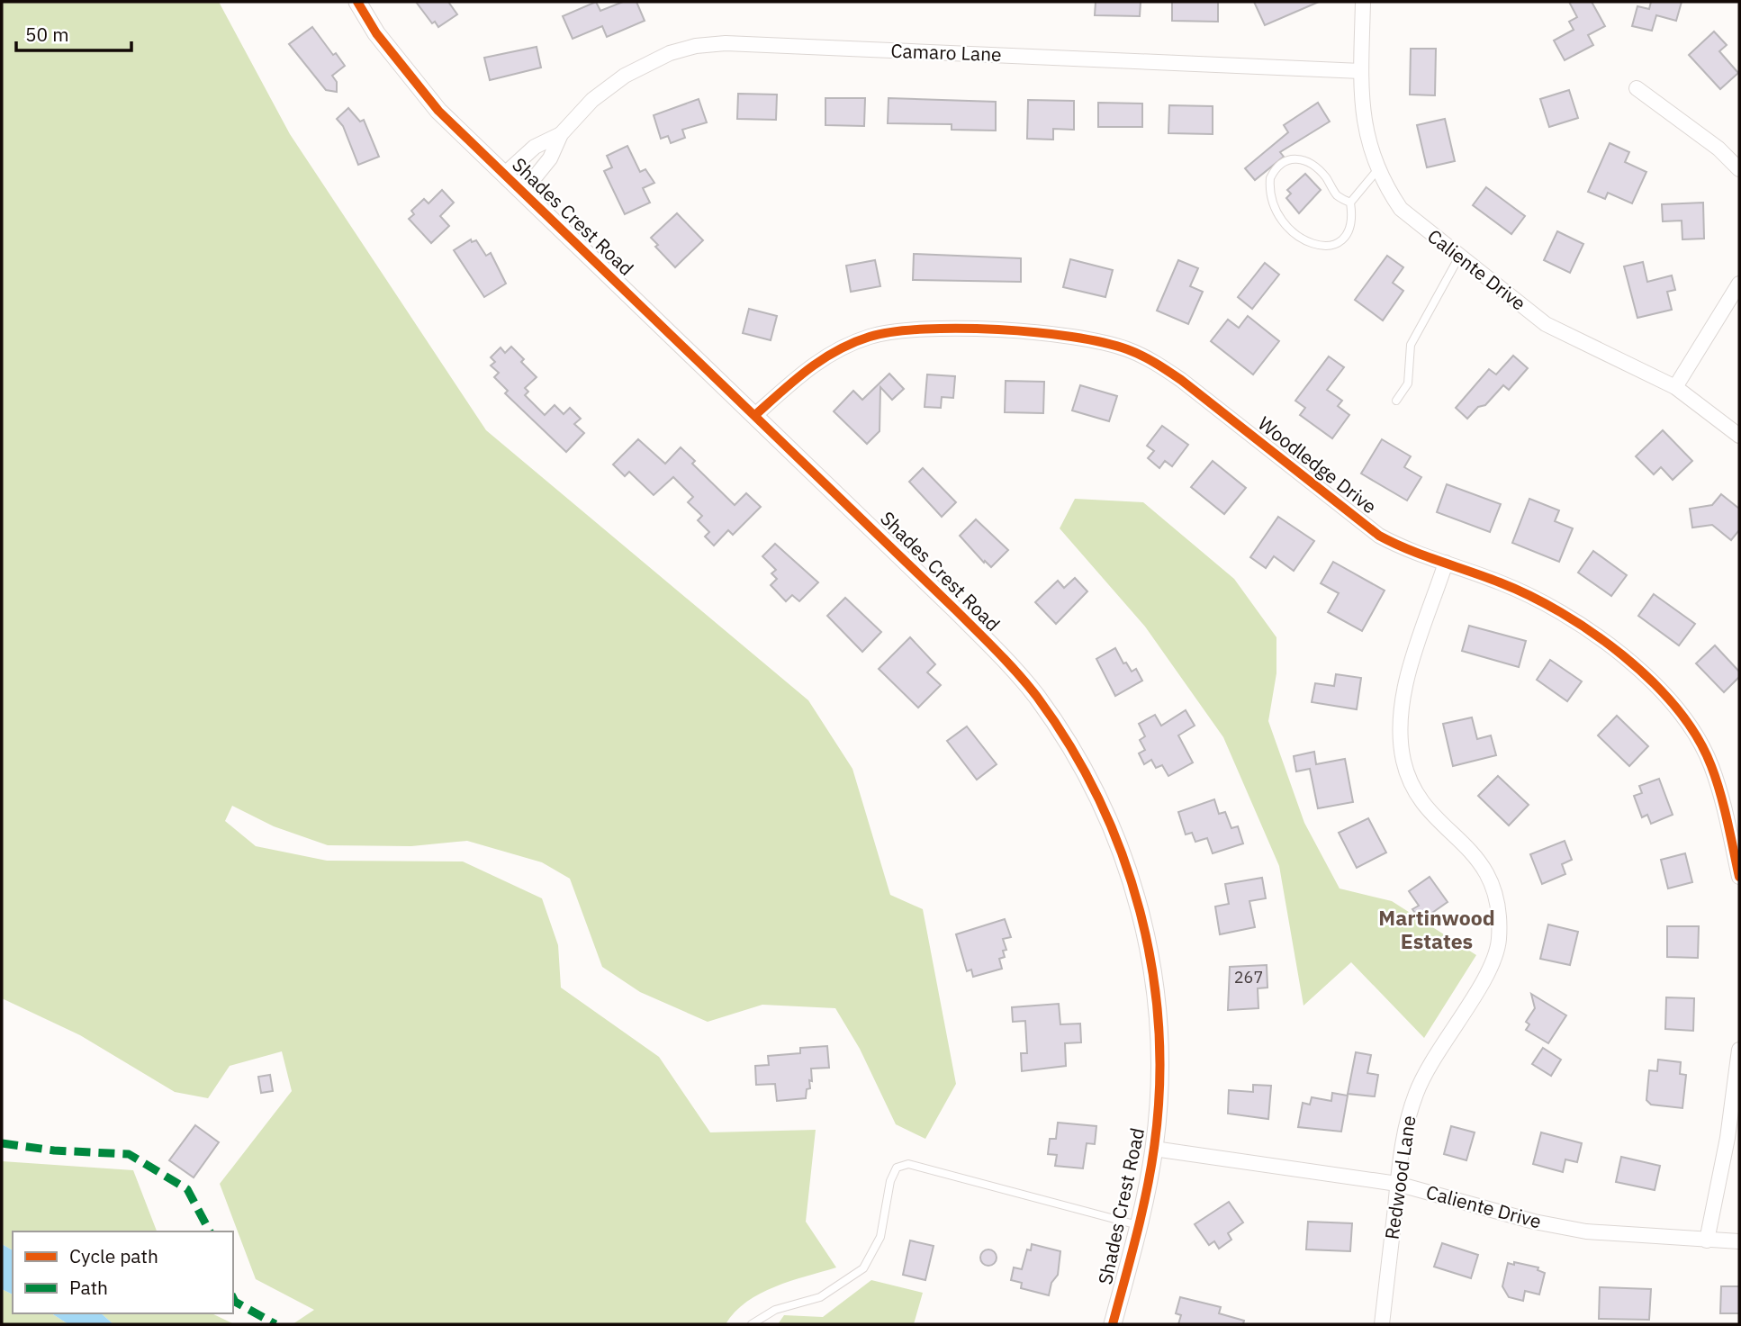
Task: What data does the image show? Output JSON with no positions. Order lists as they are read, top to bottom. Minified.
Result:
{"streets":{"street":["Camaro Lane","Shades Crest Road","Caliente Drive","Woodledge Drive","Redwood Lane"]},"crossings":[["Camaro Lane","Shades Crest Road"],["Camaro Lane","Caliente Drive"],["Shades Crest Road","Caliente Drive"],["Shades Crest Road","Woodledge Drive"],["Caliente Drive","Redwood Lane"],["Woodledge Drive","Redwood Lane"]],"districts":["Martinwood Estates"],"house_numbers":["267"],"legend":["Cycle path","Path"],"scale_bar":"50 m"}
